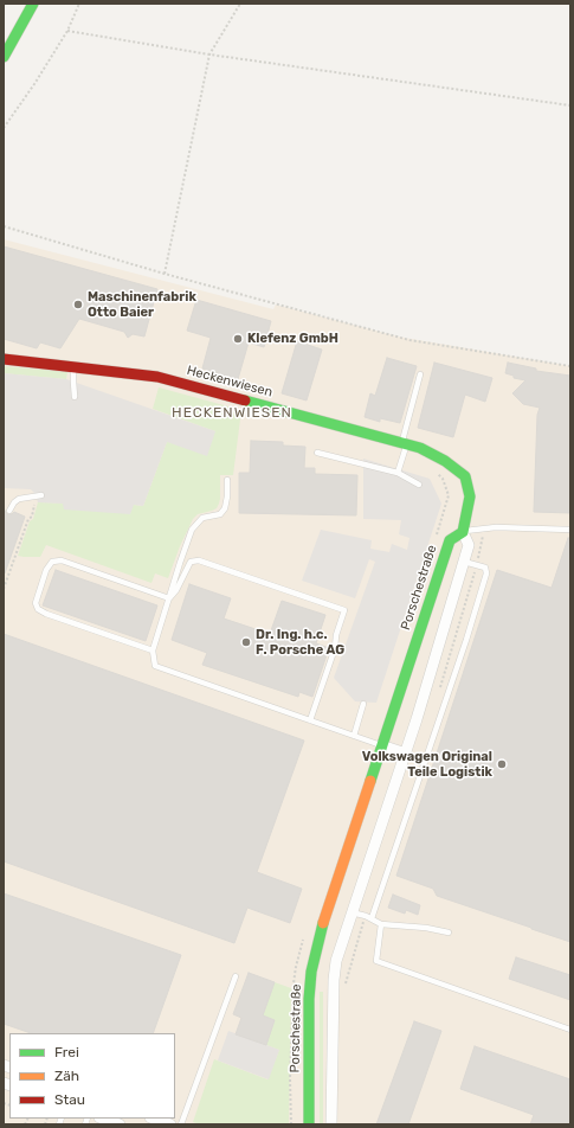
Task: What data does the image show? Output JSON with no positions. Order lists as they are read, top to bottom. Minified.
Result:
{"streets":{"main road":["Heckenwiesen","Porschestraße"]},"crossings":[["Heckenwiesen","Porschestraße"]],"districts":["HECKENWIESEN"],"places":["Maschinenfabrik Otto Baier","Klefenz GmbH","Dr. Ing. h.c. F. Porsche AG","Volkswagen Original Teile Logistik"],"legend":["Frei","Zäh","Stau"]}
